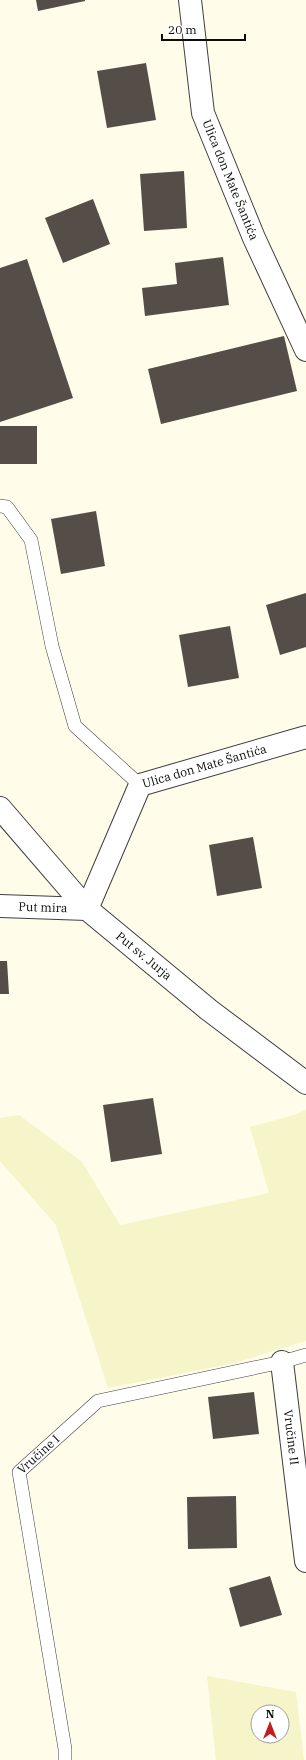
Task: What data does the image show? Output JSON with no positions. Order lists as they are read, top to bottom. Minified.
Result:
{"streets":{"street":["Ulica don Mate Šantića","Put mira","Put sv. Jurja","Vručine II"],"lane":["Vručine I"]},"crossings":[["Ulica don Mate Šantića","Put mira"],["Ulica don Mate Šantića","Put sv. Jurja"],["Put mira","Put sv. Jurja"],["Vručine II","Vručine I"]],"scale_bar":"20 m","north":"top"}
